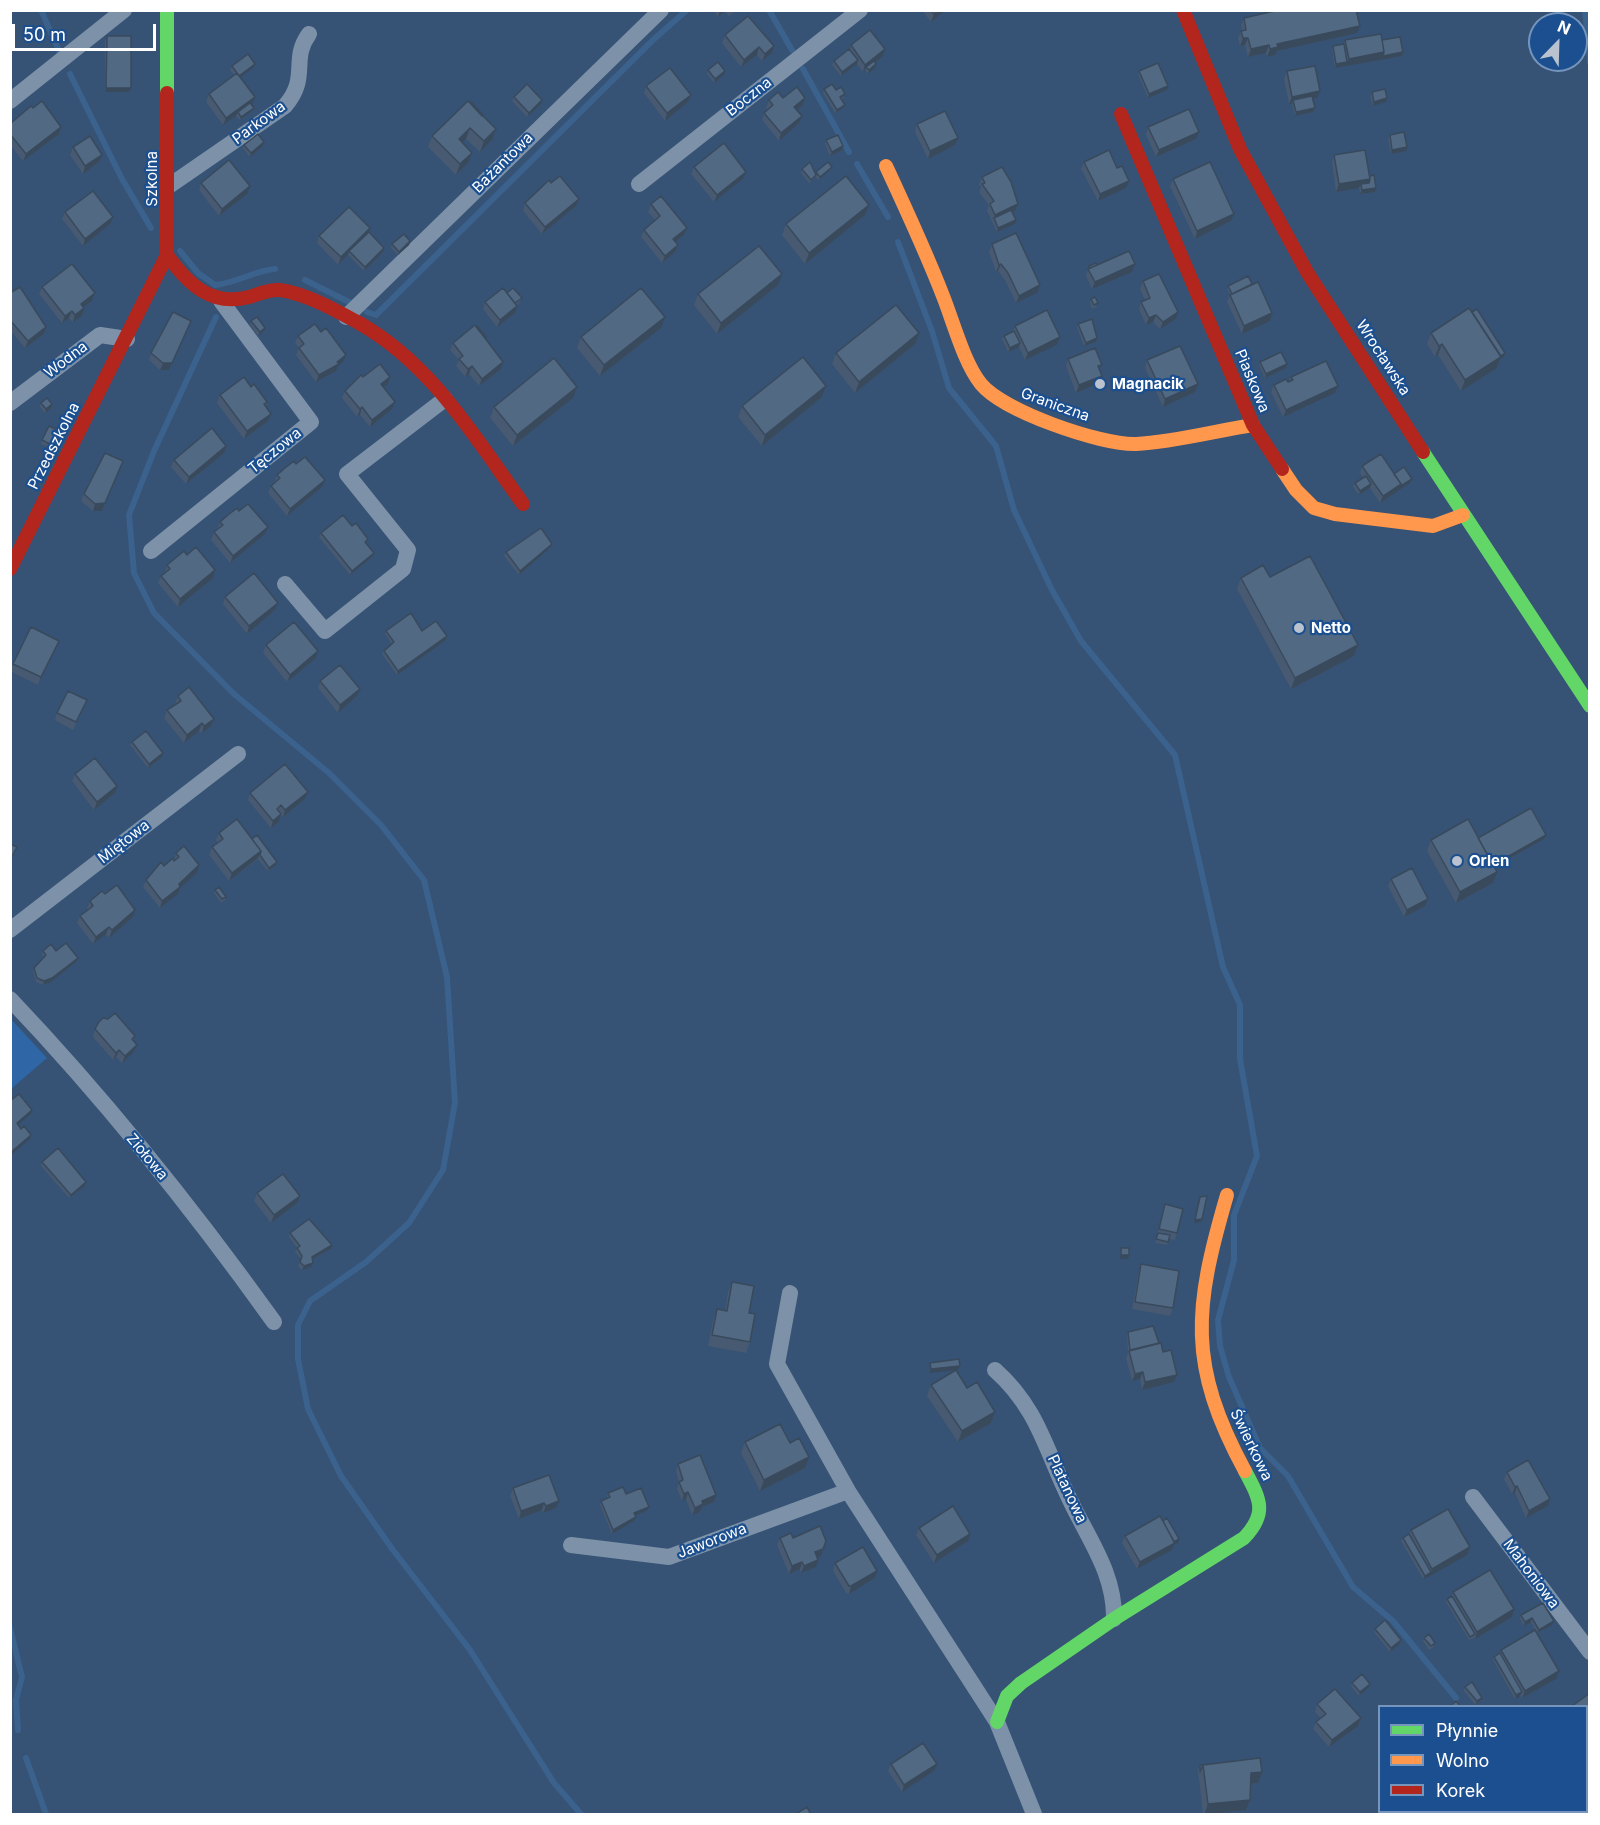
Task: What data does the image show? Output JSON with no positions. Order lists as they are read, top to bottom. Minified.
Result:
{"streets":{"street":["Boczna","Parkowa","Bażantowa","Szkolna","Wrocławska","Wodna","Piaskowa","Graniczna","Przedszkolna","Tęczowa","Miętowa","Ziołowa","Świerkowa","Platanowa","Jaworowa","Mahoniowa"]},"crossings":[["Parkowa","Szkolna"],["Szkolna","Wodna"],["Szkolna","Przedszkolna"],["Wrocławska","Piaskowa"],["Wodna","Przedszkolna"],["Piaskowa","Graniczna"],["Świerkowa","Platanowa"]],"places":["Magnacik","Netto","Orlen"],"legend":["Płynnie","Wolno","Korek"],"scale_bar":"50 m","north":"top right"}
